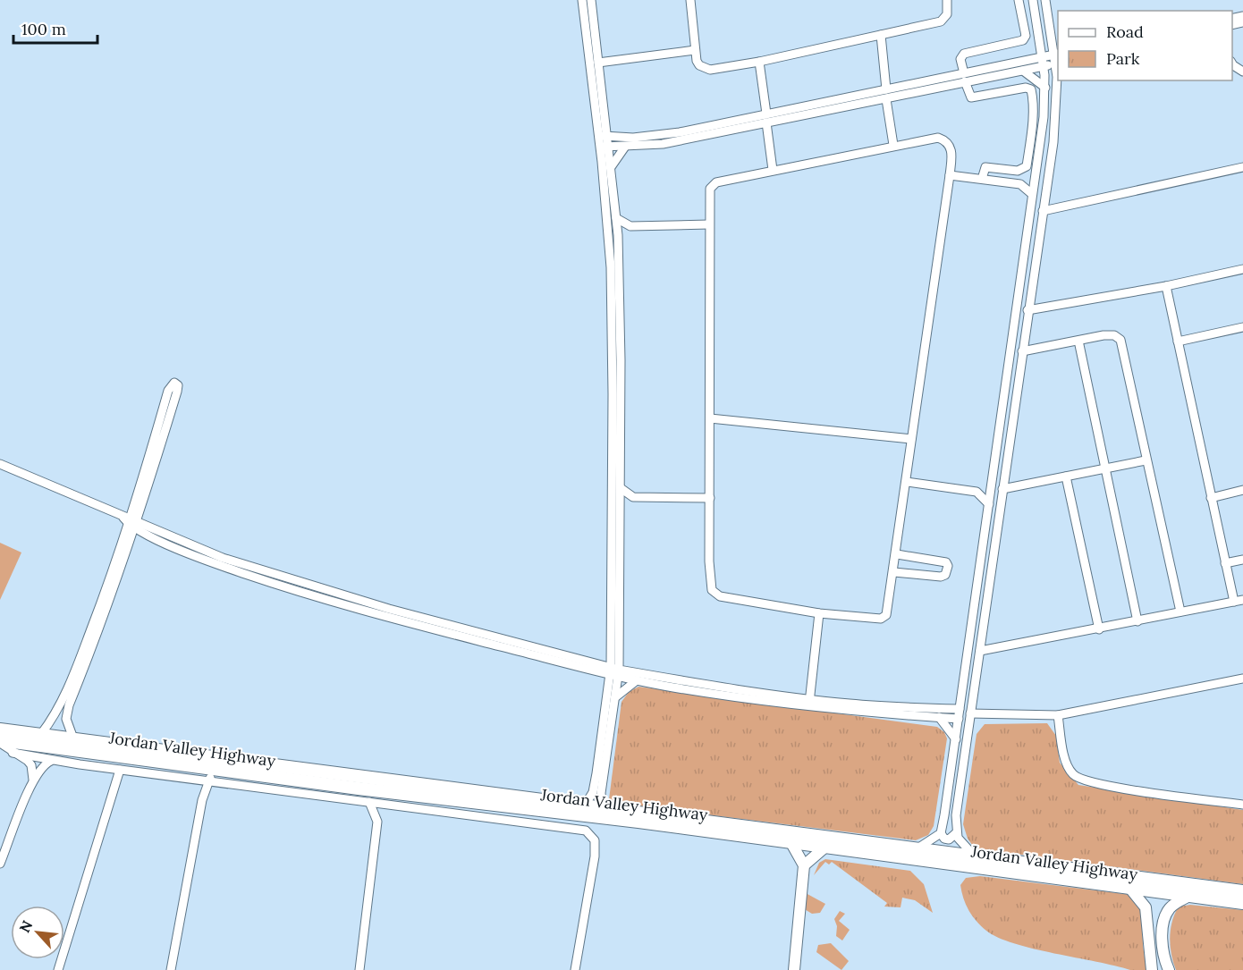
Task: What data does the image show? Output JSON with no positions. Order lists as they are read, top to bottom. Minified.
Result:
{"streets":{"highway":["Jordan Valley Highway"]},"legend":["Road","Park"],"scale_bar":"100 m","north":"top left"}
